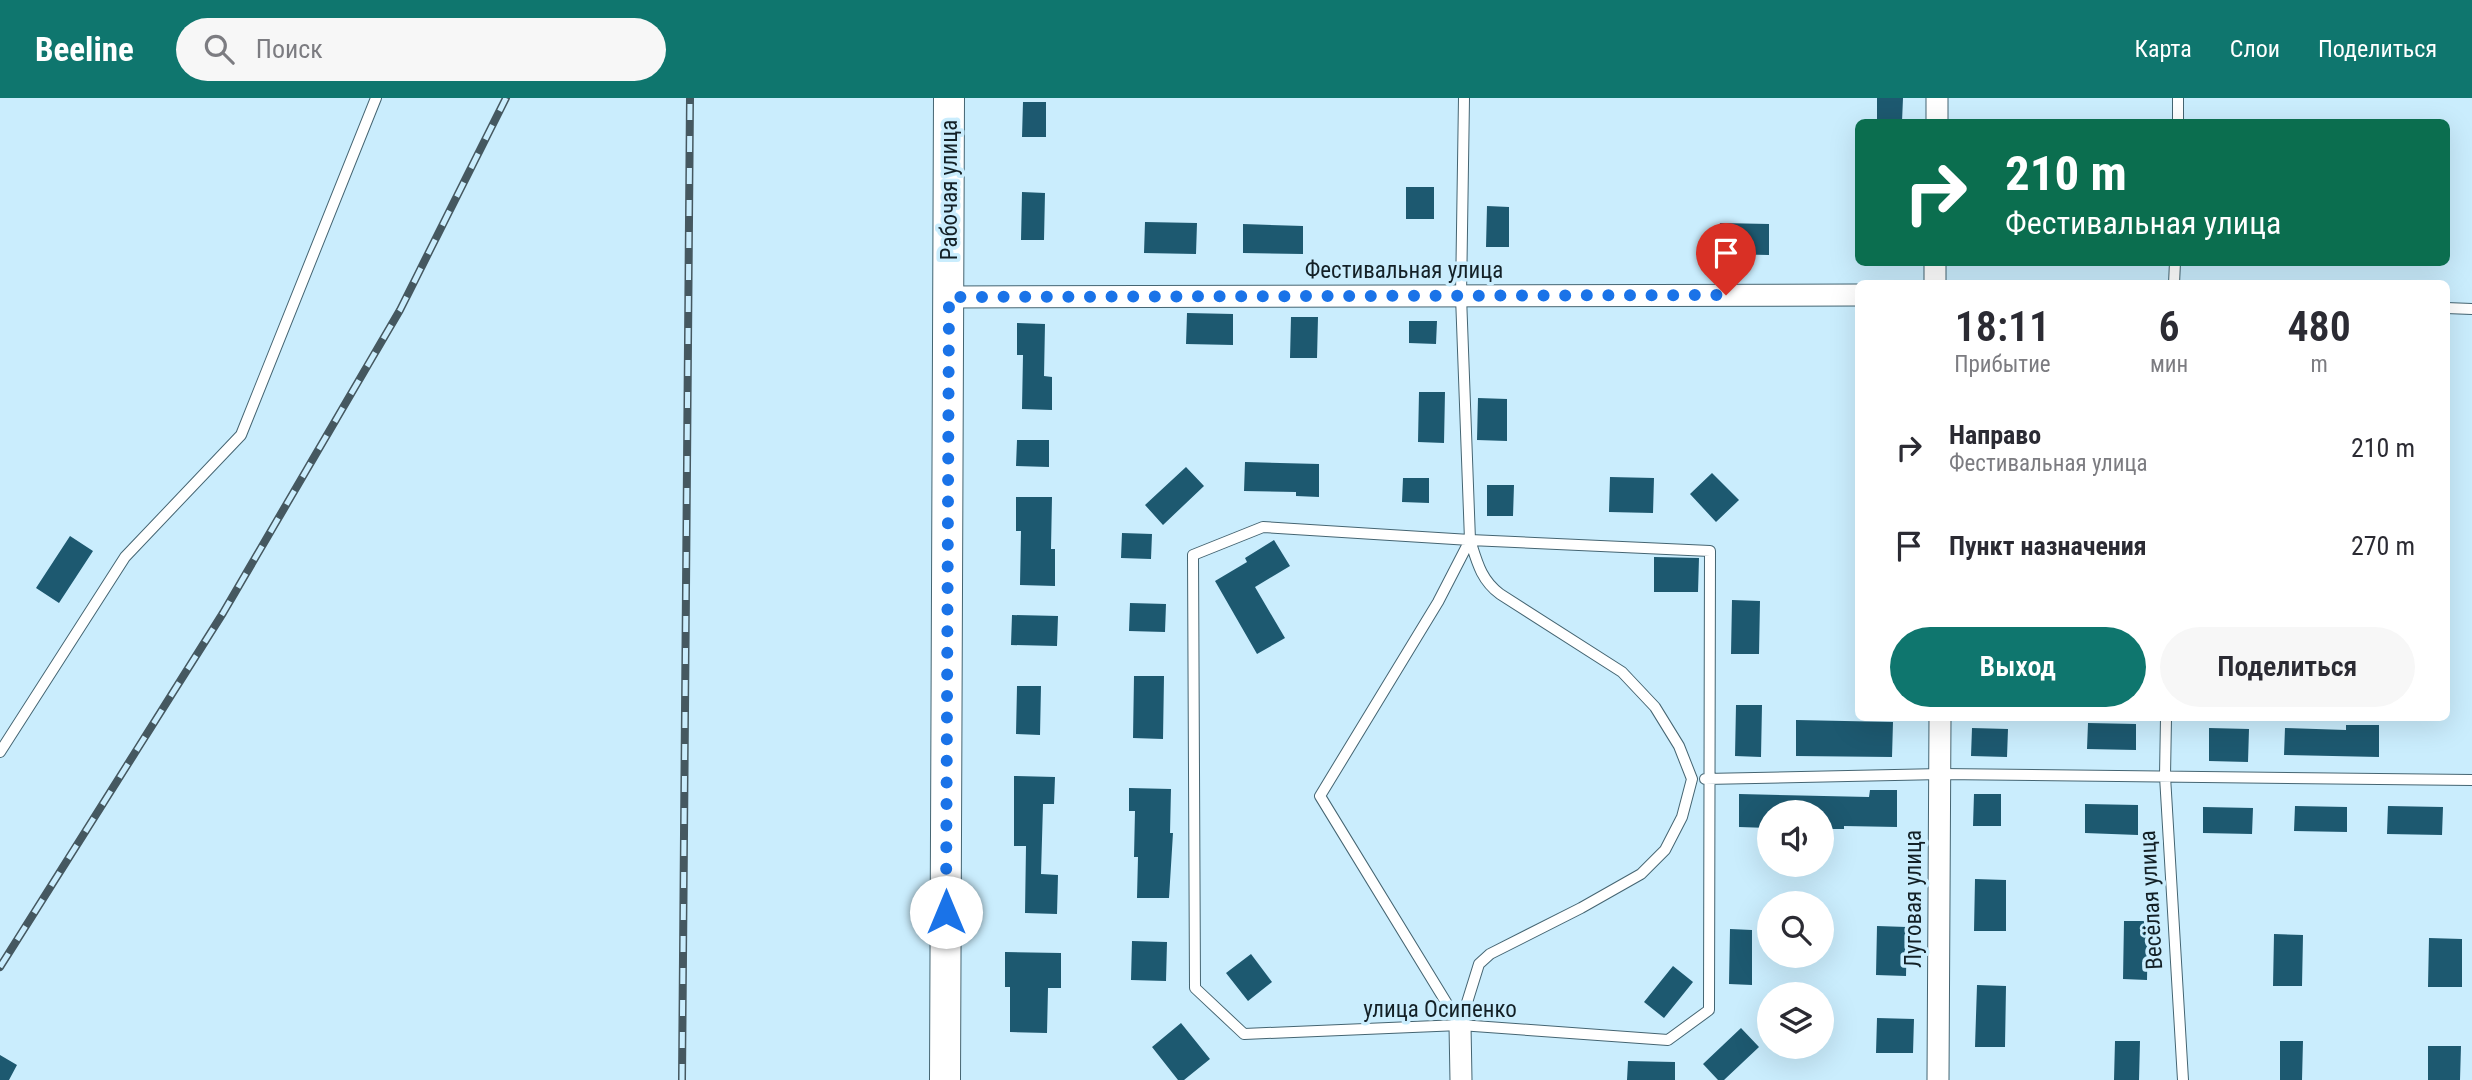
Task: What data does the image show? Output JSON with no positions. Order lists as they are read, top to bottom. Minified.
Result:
{"streets":{"main road":["Рабочая улица"],"street":["Фестивальная улица","Луговая улица"],"lane":["Весёлая улица","улица Осипенко"]},"crossings":[["Рабочая улица","Фестивальная улица"]],"page":{"header":"Beeline","search":"Поиск","nav":["Карта","Слои","Поделиться"],"turn":["210 m","Фестивальная улица"],"eta":["18:11","Прибытие","6","мин","480","m"],"list":[{"name":"Направо","note":"Фестивальная улица","value":"210 m"},{"name":"Пункт назначения","value":"270 m"}],"buttons":["Выход","Поделиться"]}}
